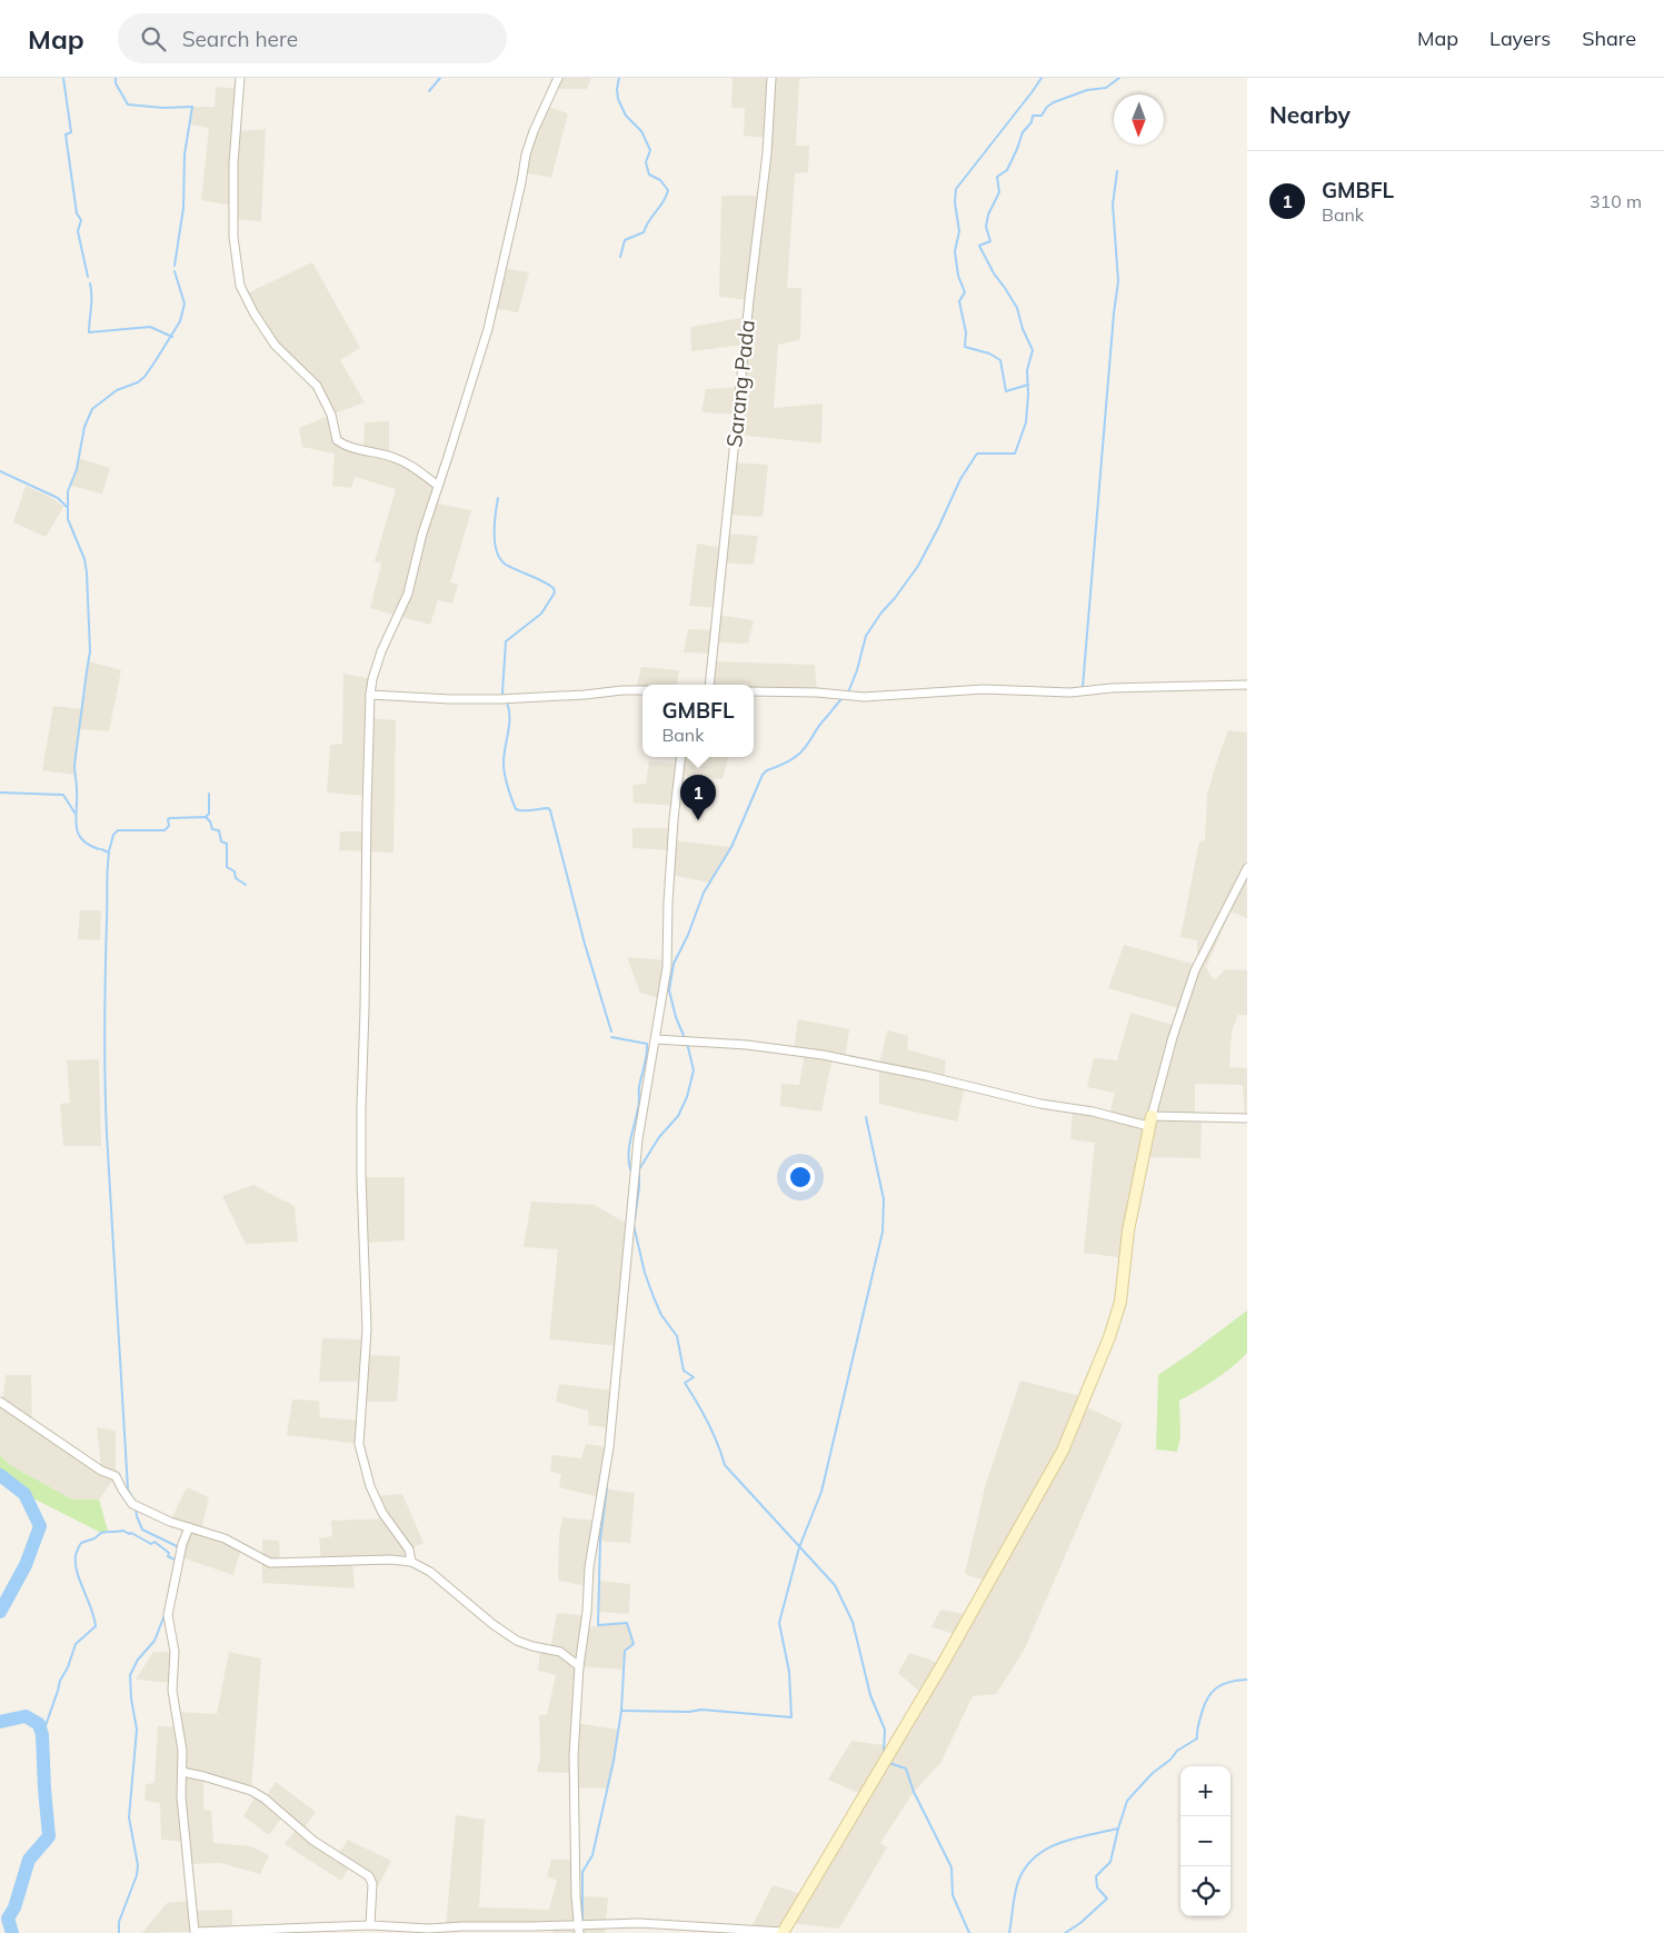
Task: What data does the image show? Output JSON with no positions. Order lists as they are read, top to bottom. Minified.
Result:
{"streets":{"street":["Sarang Pada"]},"north":"bottom","page":{"header":"Map","search":"Search here","nav":["Map","Layers","Share"],"heading":"Nearby","list":[{"mark":"1","name":"GMBFL","note":"Bank","value":"310 m"}],"popup":["GMBFL","Bank"],"pins":"1","map_buttons":["+","−"]}}
